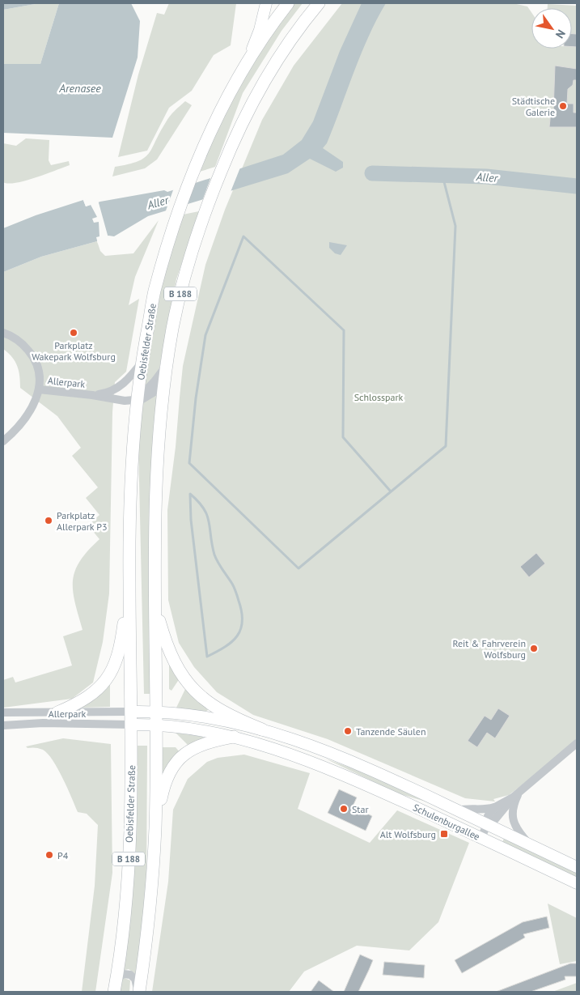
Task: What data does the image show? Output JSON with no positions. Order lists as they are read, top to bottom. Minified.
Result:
{"streets":{"main road":["B 188","Oebisfelder Straße"],"street":["Allerpark","Schulenburgallee"]},"crossings":[["B 188","Oebisfelder Straße"],["B 188","Allerpark"],["B 188","Schulenburgallee"],["Oebisfelder Straße","Allerpark"],["Oebisfelder Straße","Schulenburgallee"],["Allerpark","Schulenburgallee"]],"water":["Arenasee","Aller"],"parks":["Schlosspark"],"places":{"other":["Städtische Galerie","Parkplatz Wakepark Wolfsburg","Parkplatz Allerpark P3","Reit & Fahrverein Wolfsburg","Tanzende Säulen","Star","P4"],"transit":["Alt Wolfsburg"]},"north":"bottom right"}
